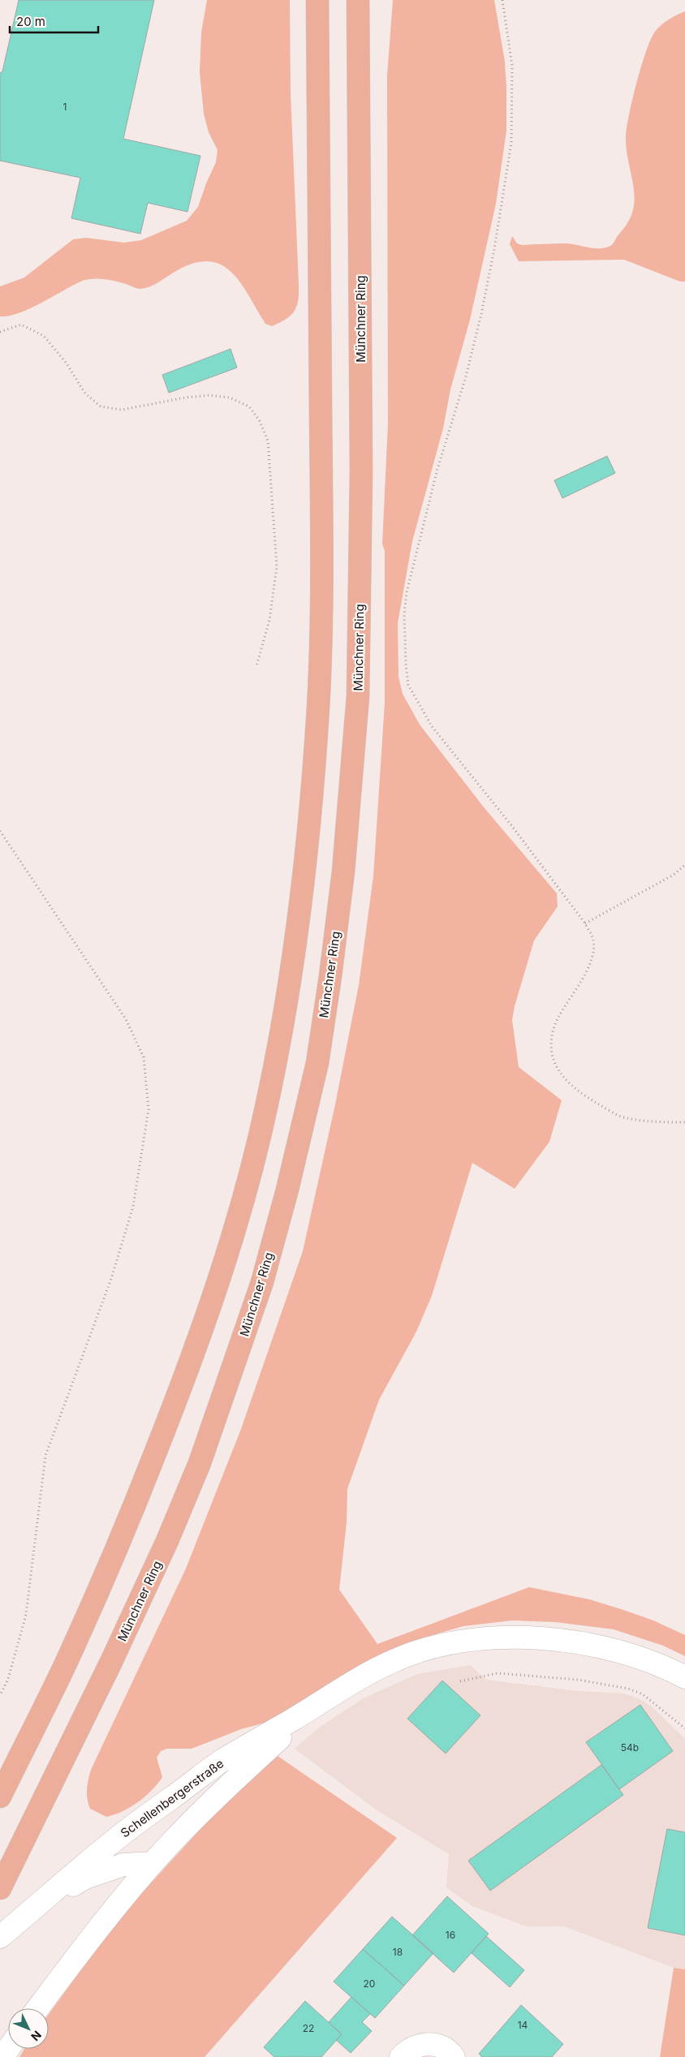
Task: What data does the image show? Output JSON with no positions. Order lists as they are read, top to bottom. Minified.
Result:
{"streets":{"main road":["Münchner Ring"],"street":["Schellenbergerstraße"]},"house_numbers":["1","54b","16","18","20","14","22"],"scale_bar":"20 m","north":"bottom right"}
